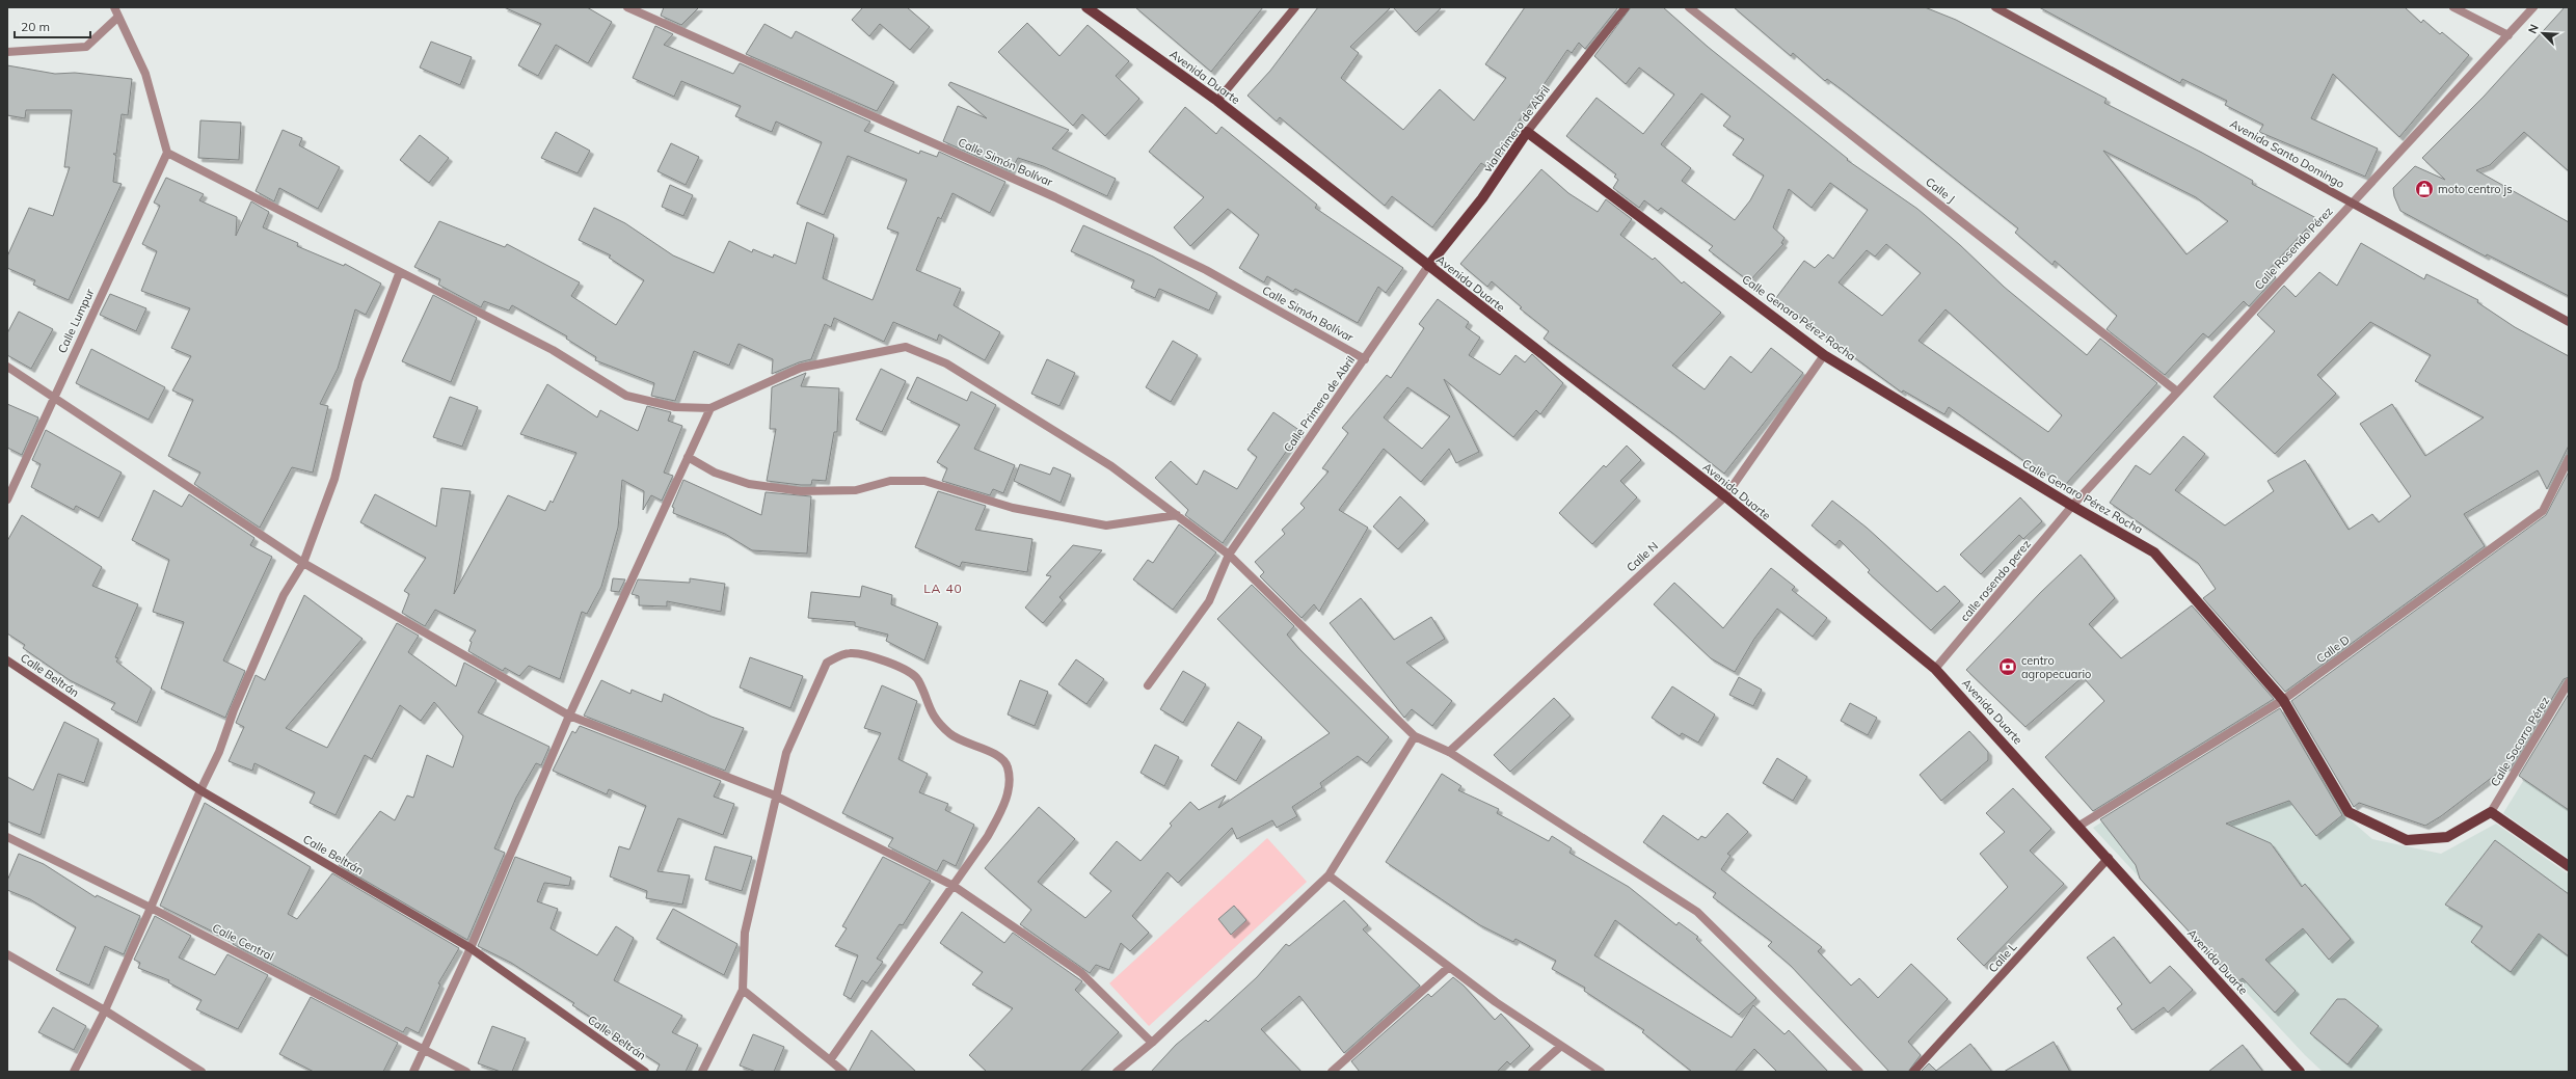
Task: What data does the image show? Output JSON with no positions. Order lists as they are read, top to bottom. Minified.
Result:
{"streets":{"main road":["Avenida Duarte","via Primero de Abril","Avenida Santo Domingo","Calle Genaro Pérez Rocha","Calle Beltrán","Calle L"],"street":["Calle Simón Bolívar","Calle J","Calle Rosendo Pérez","Calle Lumpur","Calle Primero de Abril","Calle N","calle rosendo perez","Calle D","Calle Socorro Pérez","Calle Central"]},"crossings":[["Avenida Duarte","via Primero de Abril"],["Avenida Duarte","Calle Primero de Abril"],["Avenida Duarte","Calle N"],["Avenida Duarte","calle rosendo perez"],["Avenida Duarte","Calle D"],["Avenida Duarte","Calle L"],["via Primero de Abril","Calle Genaro Pérez Rocha"],["via Primero de Abril","Calle Primero de Abril"],["Avenida Santo Domingo","Calle Rosendo Pérez"],["Calle Simón Bolívar","Calle Primero de Abril"],["Calle J","Calle Rosendo Pérez"],["Calle Rosendo Pérez","Calle Genaro Pérez Rocha"],["Calle Rosendo Pérez","calle rosendo perez"],["Calle Genaro Pérez Rocha","Calle N"],["Calle Genaro Pérez Rocha","calle rosendo perez"],["Calle Genaro Pérez Rocha","Calle D"],["Calle Genaro Pérez Rocha","Calle Socorro Pérez"]],"districts":["LA 40"],"places":{"shop":["moto centro js"],"bank":["centro agropecuario"]},"scale_bar":"20 m","north":"top left"}
